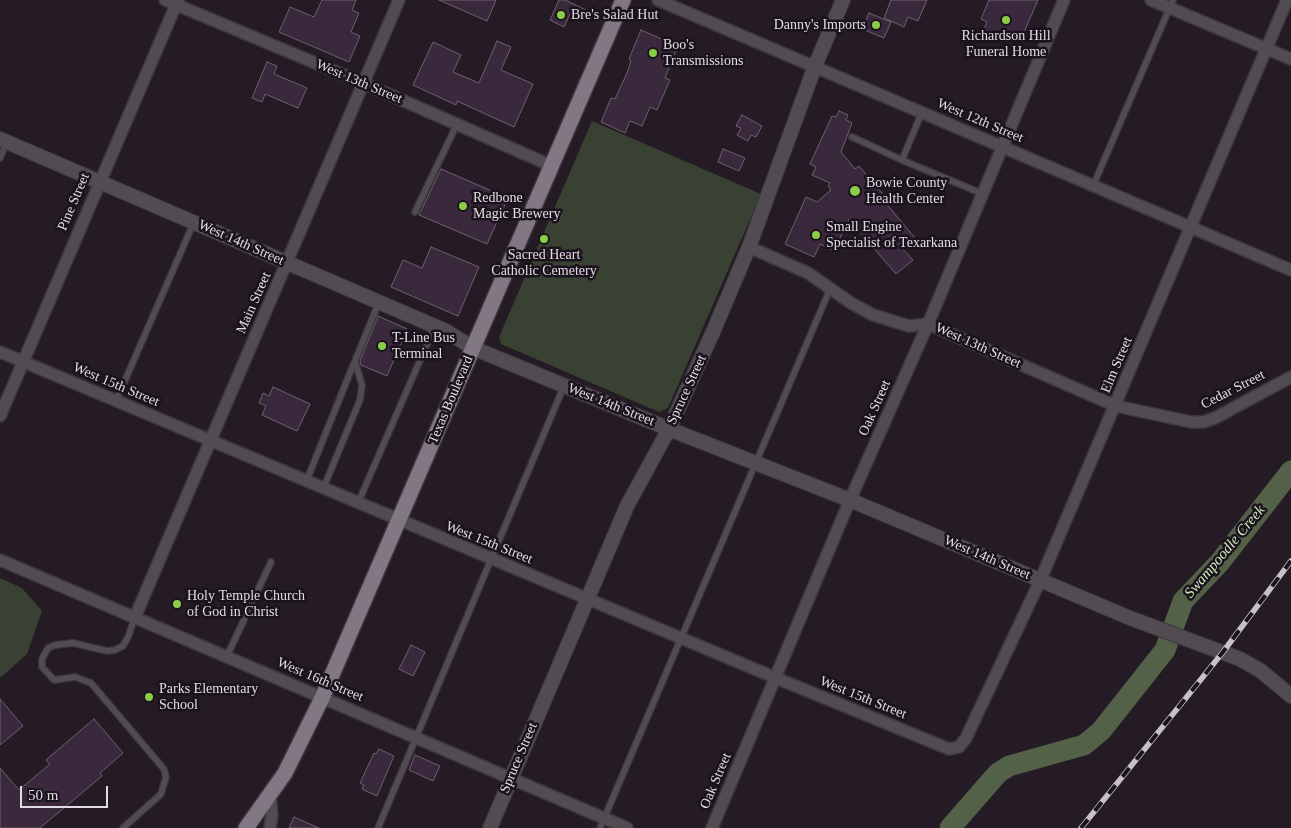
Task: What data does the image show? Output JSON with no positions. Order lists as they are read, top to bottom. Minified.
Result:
{"streets":{"main road":["Texas Boulevard"],"street":["West 13th Street","West 12th Street","Pine Street","West 14th Street","Main Street","Elm Street","West 15th Street","Spruce Street","Cedar Street","Oak Street","West 16th Street"]},"crossings":[["West 13th Street","Pine Street"],["West 13th Street","Main Street"],["West 13th Street","Elm Street"],["West 13th Street","Spruce Street"],["West 13th Street","Cedar Street"],["West 13th Street","Texas Boulevard"],["West 13th Street","Oak Street"],["West 12th Street","Elm Street"],["West 12th Street","Spruce Street"],["West 12th Street","Oak Street"],["Pine Street","West 14th Street"],["Pine Street","West 15th Street"],["West 14th Street","Main Street"],["West 14th Street","Elm Street"],["West 14th Street","Spruce Street"],["West 14th Street","Texas Boulevard"],["West 14th Street","Oak Street"],["Main Street","West 15th Street"],["Main Street","West 16th Street"],["Elm Street","West 15th Street"],["West 15th Street","Spruce Street"],["West 15th Street","Texas Boulevard"],["West 15th Street","Oak Street"],["Spruce Street","West 16th Street"],["Texas Boulevard","West 16th Street"]],"water":["Swampoodle Creek"],"places":["Bre's Salad Hut","Richardson Hill Funeral Home","Danny's Imports","Boo's Transmissions","Bowie County Health Center","Redbone Magic Brewery","Small Engine Specialist of Texarkana","Sacred Heart Catholic Cemetery","T-Line Bus Terminal","Holy Temple Church of God in Christ","Parks Elementary School"],"scale_bar":"50 m"}
